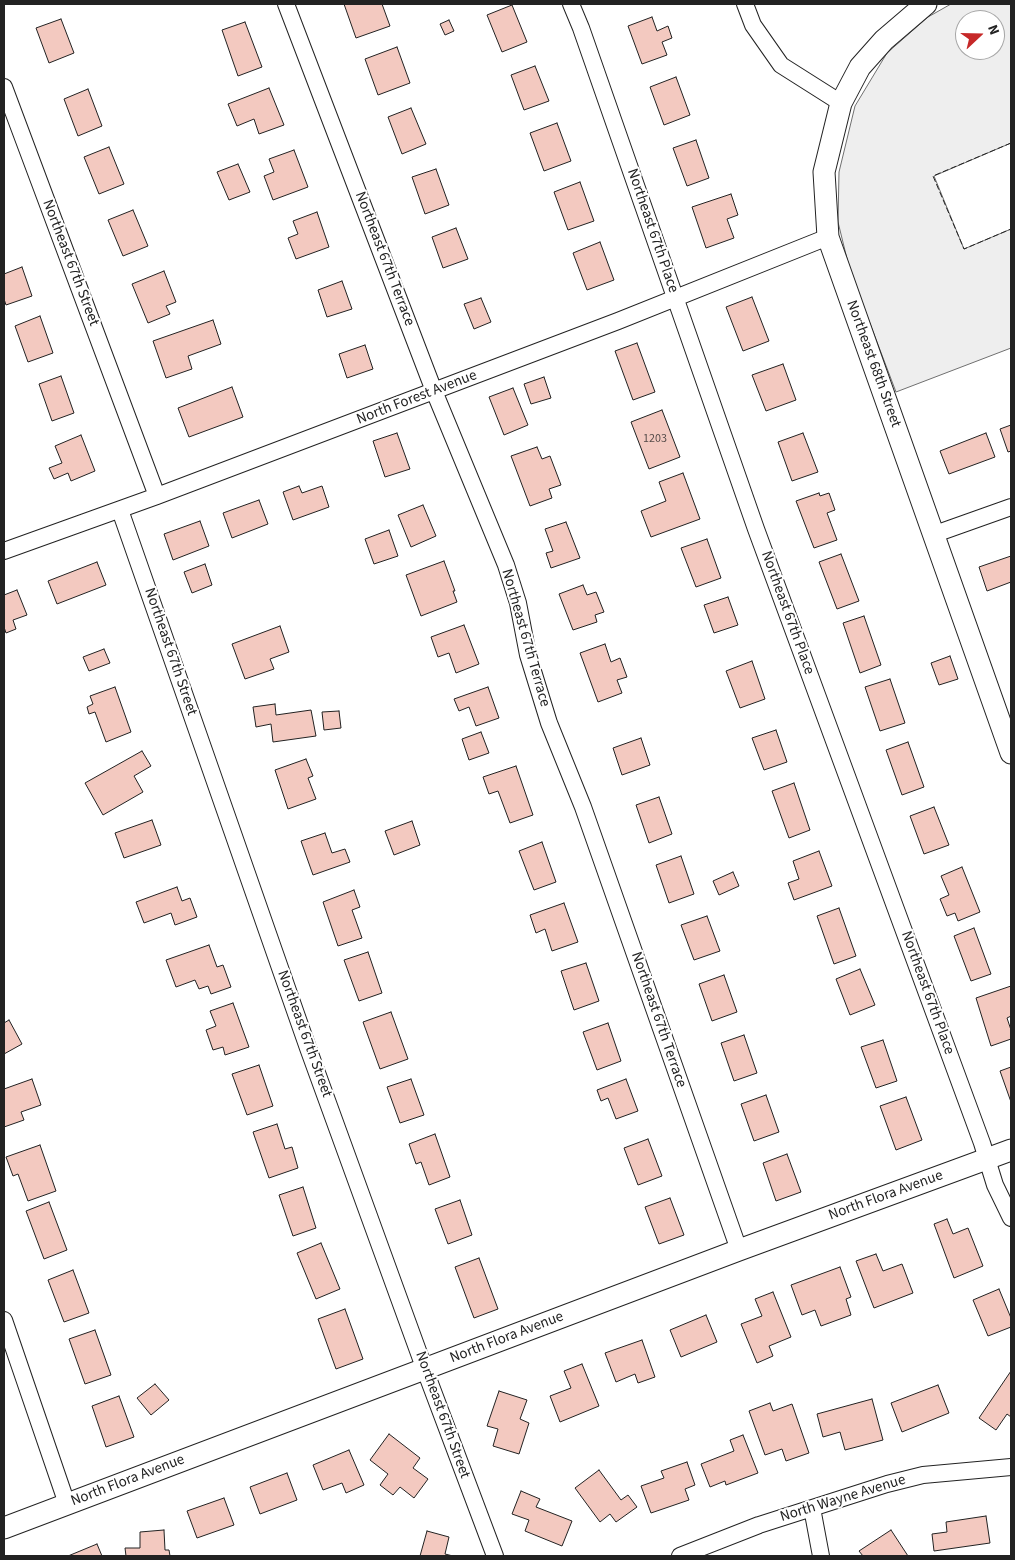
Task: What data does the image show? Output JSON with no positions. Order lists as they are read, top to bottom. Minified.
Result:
{"streets":{"street":["Northeast 67th Place","Northeast 67th Terrace","Northeast 67th Street","Northeast 68th Street","North Forest Avenue","North Flora Avenue","North Wayne Avenue"]},"crossings":[["Northeast 67th Place","North Forest Avenue"],["Northeast 67th Place","North Flora Avenue"],["Northeast 67th Terrace","North Forest Avenue"],["Northeast 67th Terrace","North Flora Avenue"],["Northeast 67th Street","North Forest Avenue"],["Northeast 67th Street","North Flora Avenue"],["Northeast 68th Street","North Forest Avenue"]],"house_numbers":["1203"],"north":"right"}
